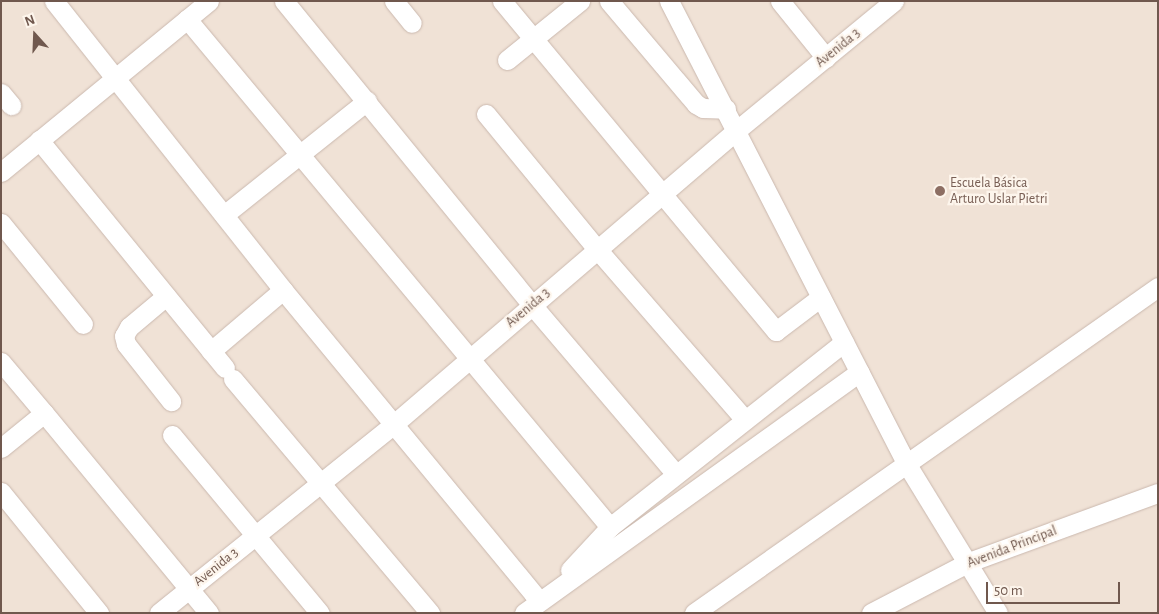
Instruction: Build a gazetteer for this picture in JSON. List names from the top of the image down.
{
  "streets": {
    "street": ["Avenida 3", "Avenida Principal"]
  },
  "places": ["Escuela Básica Arturo Uslar Pietri"],
  "scale_bar": "50 m",
  "north": "top"
}
